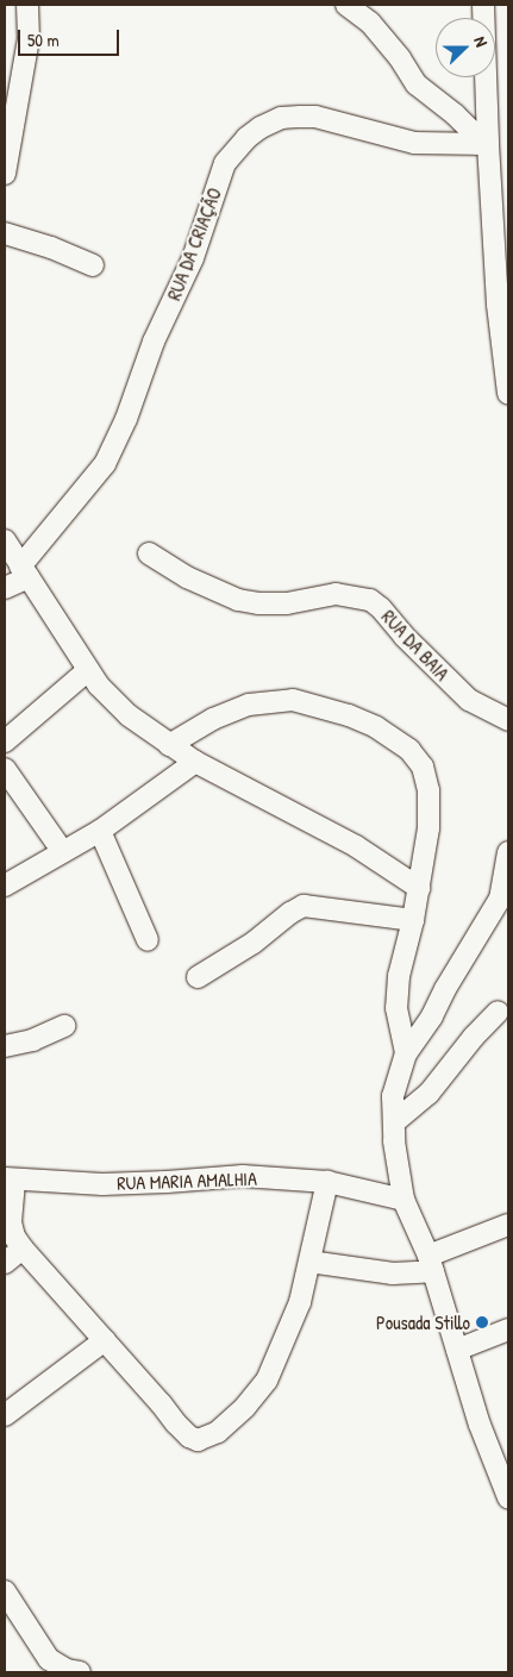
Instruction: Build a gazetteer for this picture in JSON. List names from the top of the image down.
{
  "streets": {
    "street": ["RUA DA CRIAÇÃO", "RUA DA BAIA", "RUA MARIA AMALHIA"]
  },
  "places": ["Pousada Stillo"],
  "scale_bar": "50 m",
  "north": "right"
}
